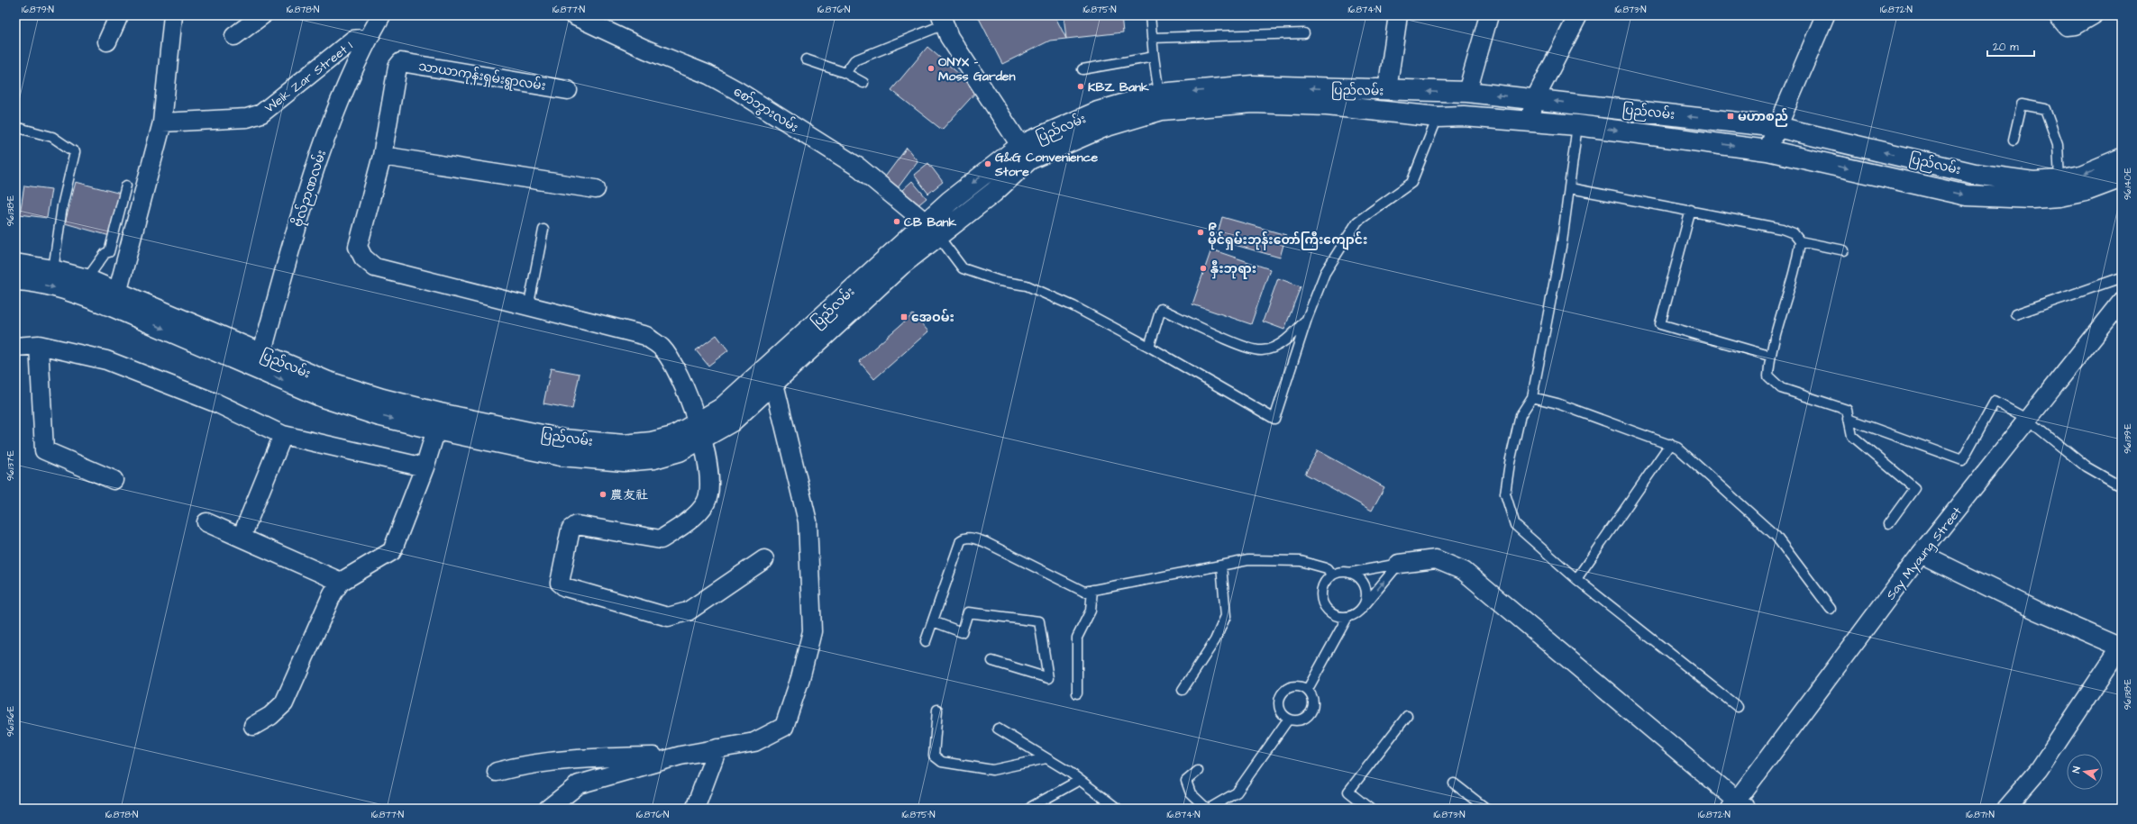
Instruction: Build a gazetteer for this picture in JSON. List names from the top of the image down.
{
  "streets": {
    "highway": ["ပြည်လမ်း"],
    "street": [
      "သာယာကုန်းရှမ်းရွာလမ်း",
      "Weik Zar Street 1",
      "စော်ဘွားလမ်း",
      "ဗိုလ်ဉာဏလမ်း",
      "Say Myaung Street"
    ]
  },
  "crossings": [
    ["Weik Zar Street 1", "ဗိုလ်ဉာဏလမ်း"],
    ["ပြည်လမ်း", "စော်ဘွားလမ်း"],
    ["ပြည်လမ်း", "ဗိုလ်ဉာဏလမ်း"]
  ],
  "places": {
    "other": [
      "ONYX - Moss Garden",
      "KBZ Bank",
      "G&G Convenience Store",
      "CB Bank",
      "၉ မိုင်ရှမ်းဘုန်းတော်ကြီးကျောင်း",
      "နှီးဘုရား",
      "農友社"
    ],
    "transit": ["မဟာစည်", "အေဝမ်း"]
  },
  "scale_bar": "20 m",
  "north": "left",
  "coordinates": [
    "16.879°N",
    "16.878°N",
    "16.877°N",
    "16.876°N",
    "16.875°N",
    "16.874°N",
    "16.873°N",
    "16.872°N",
    "96.140°E",
    "96.138°E",
    "96.139°E",
    "96.137°E",
    "96.136°E",
    "16.871°N"
  ]
}
